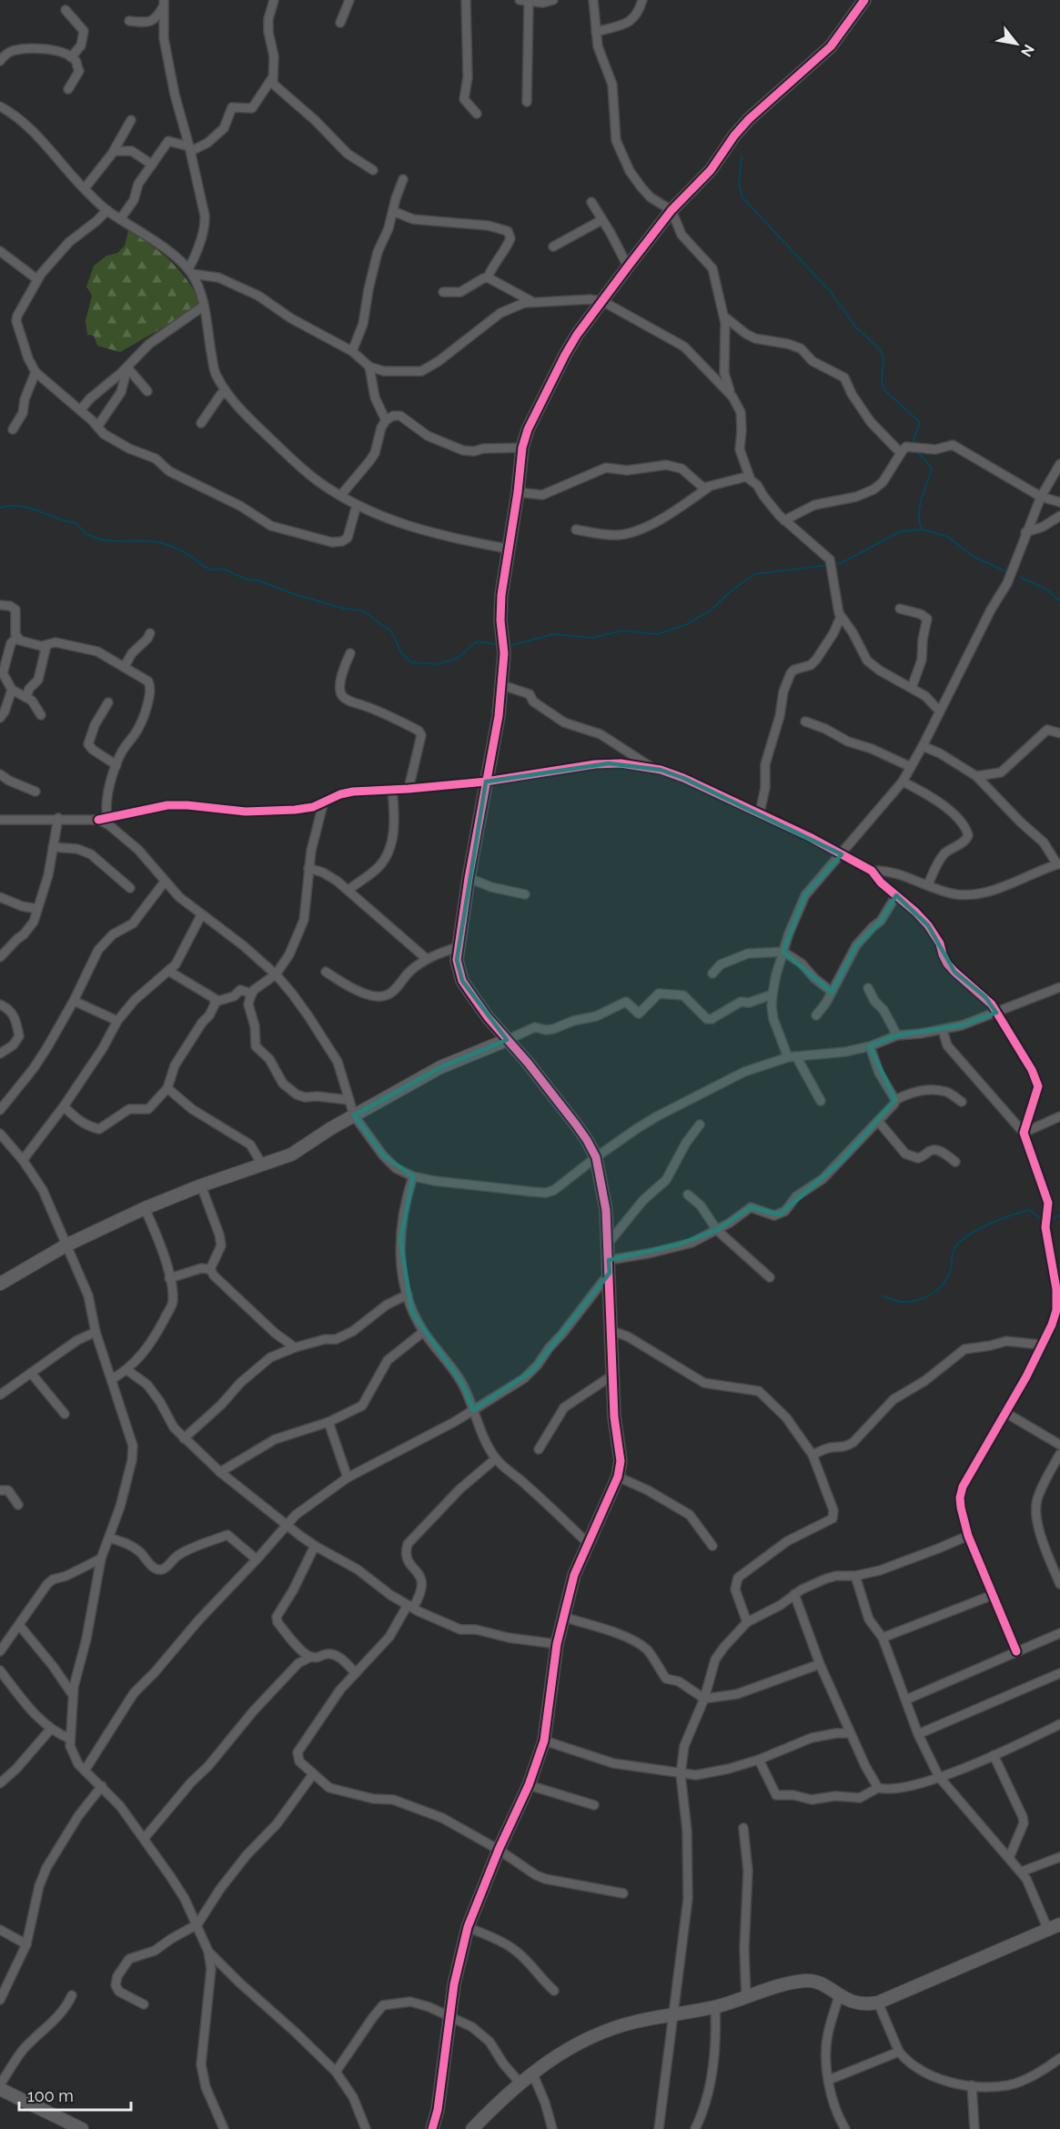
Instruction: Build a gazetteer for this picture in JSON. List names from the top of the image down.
{
  "scale_bar": "100 m",
  "north": "bottom right"
}
